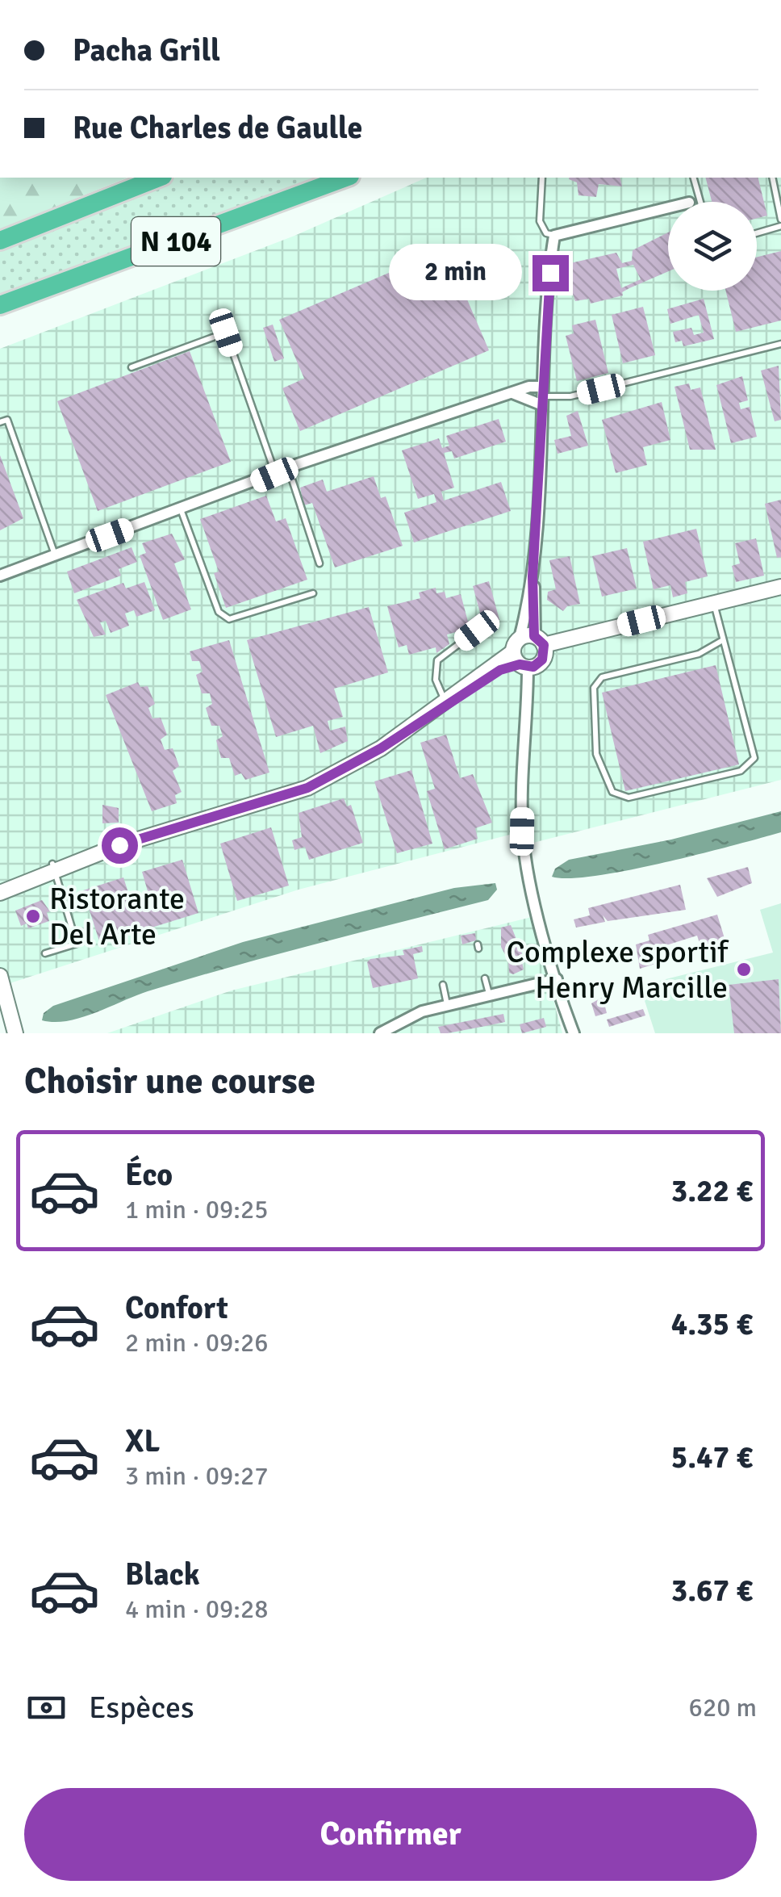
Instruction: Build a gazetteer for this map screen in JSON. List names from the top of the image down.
{
  "streets": {
    "highway": ["N 104"]
  },
  "places": ["Ristorante Del Arte", "Complexe sportif Henry Marcille"],
  "page": {
    "banner": ["Pacha Grill", "Rue Charles de Gaulle"],
    "bubble": "2 min",
    "heading": "Choisir une course",
    "list": [
      {
        "name": "Éco",
        "note": "1 min · 09:25",
        "value": "3.22 €"
      },
      {
        "name": "Confort",
        "note": "2 min · 09:26",
        "value": "4.35 €"
      },
      {
        "name": "XL",
        "note": "3 min · 09:27",
        "value": "5.47 €"
      },
      {
        "name": "Black",
        "note": "4 min · 09:28",
        "value": "3.67 €"
      }
    ],
    "pay": ["Espèces", "620 m"],
    "buttons": "Confirmer"
  }
}
